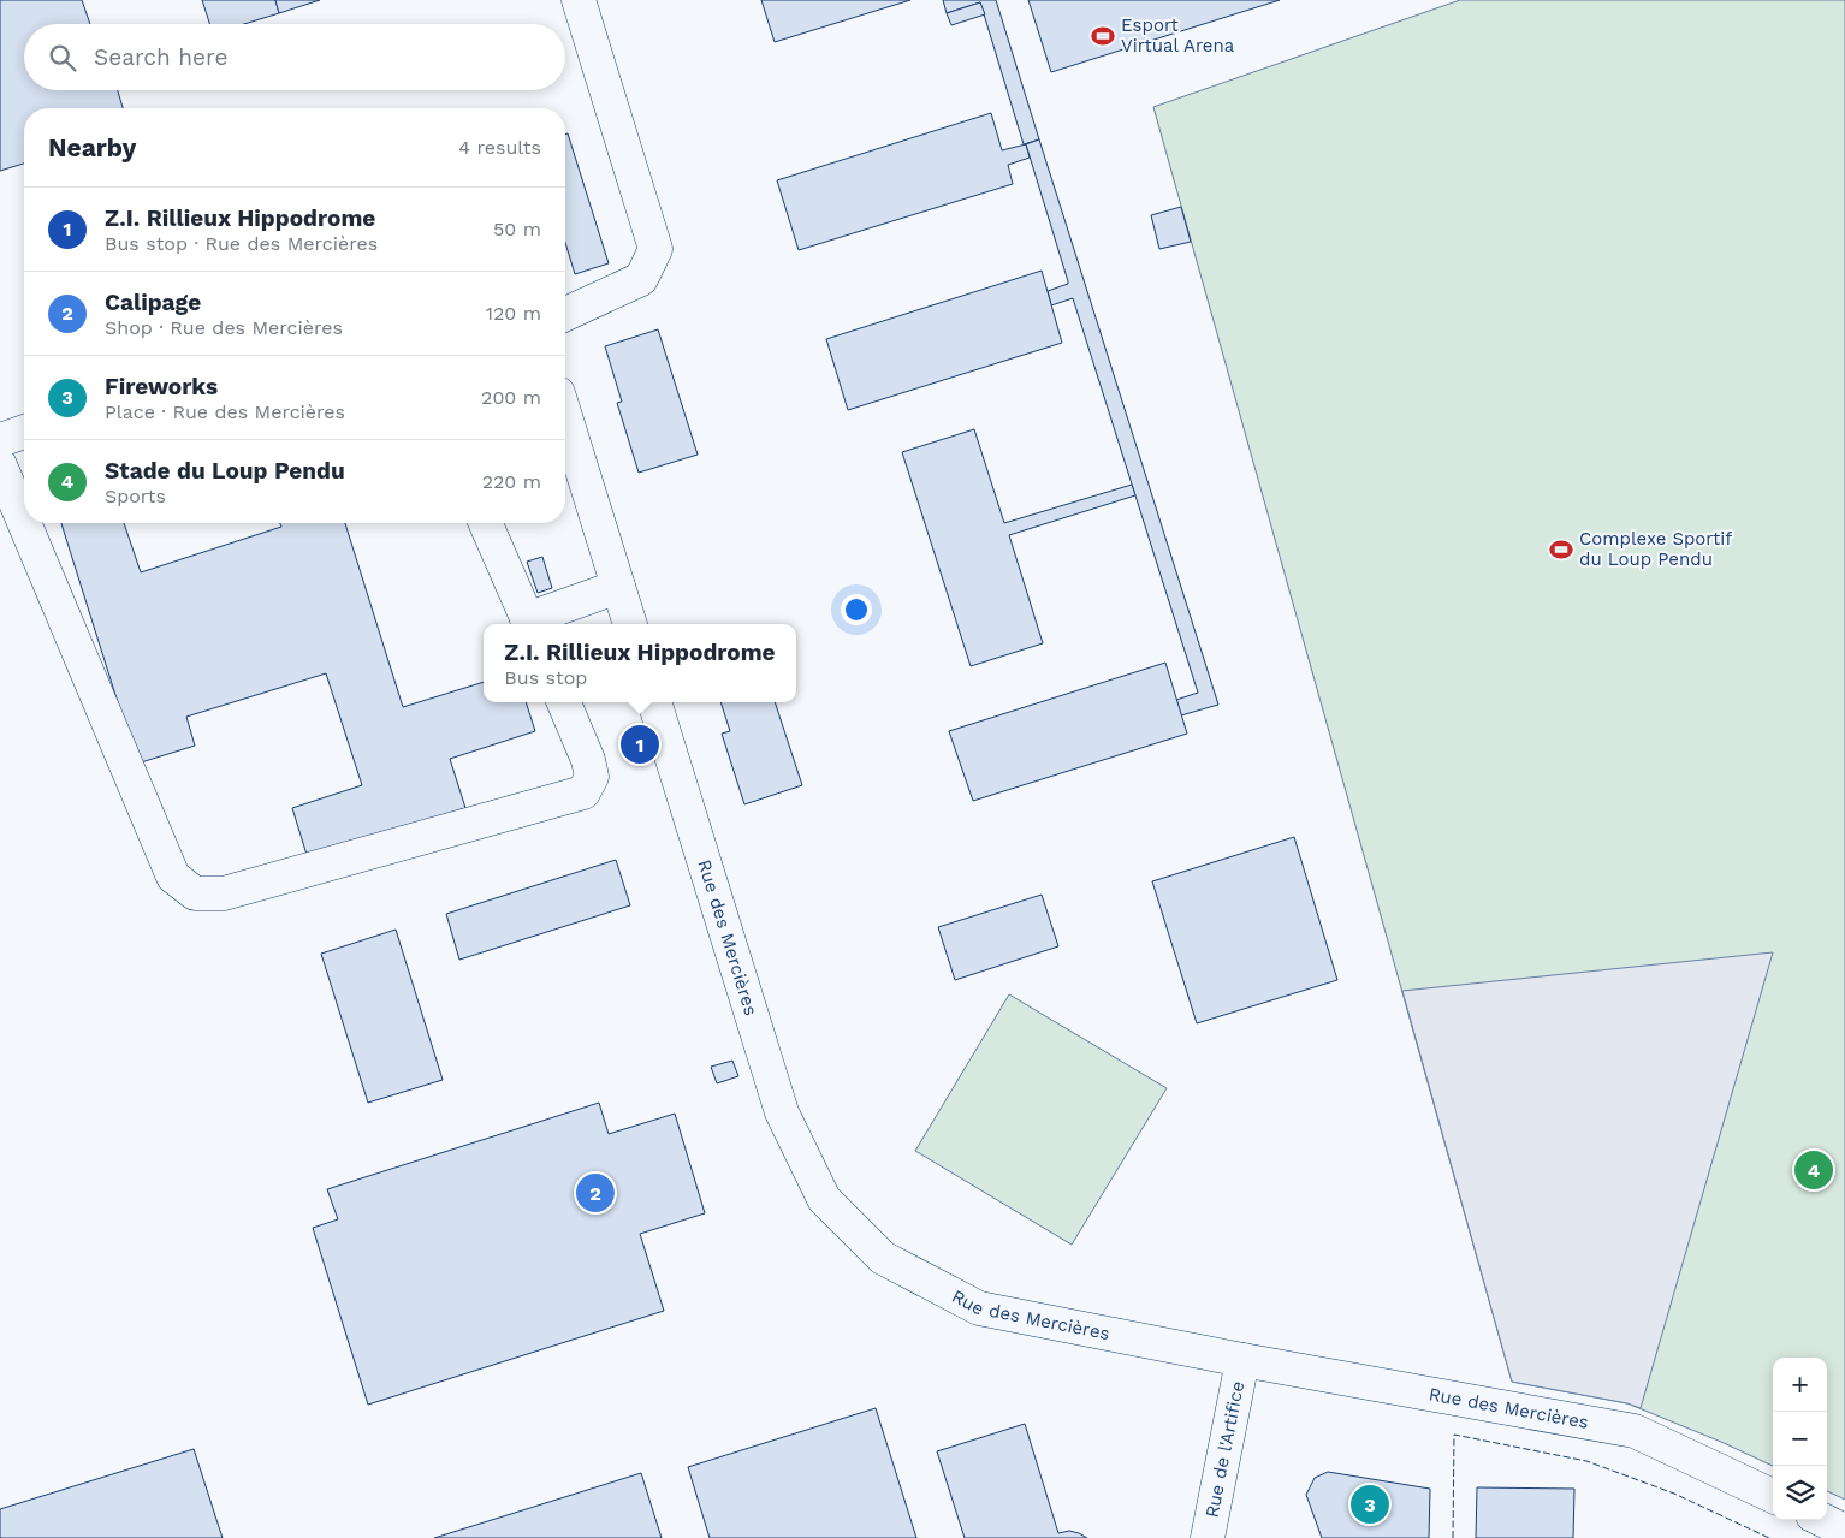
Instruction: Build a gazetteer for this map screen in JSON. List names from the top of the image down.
{
  "streets": {
    "street": ["Rue des Mercières", "Rue de l'Artifice"]
  },
  "crossings": [
    ["Rue des Mercières", "Rue de l'Artifice"]
  ],
  "places": {
    "sports": ["Esport Virtual Arena", "Complexe Sportif du Loup Pendu"]
  },
  "page": {
    "search": "Search here",
    "heading": ["Nearby", "4 results"],
    "list": [
      {
        "mark": "1",
        "name": "Z.I. Rillieux Hippodrome",
        "note": "Bus stop · Rue des Mercières",
        "value": "50 m"
      },
      {
        "mark": "2",
        "name": "Calipage",
        "note": "Shop · Rue des Mercières",
        "value": "120 m"
      },
      {
        "mark": "3",
        "name": "Fireworks",
        "note": "Place · Rue des Mercières",
        "value": "200 m"
      },
      {
        "mark": "4",
        "name": "Stade du Loup Pendu",
        "note": "Sports",
        "value": "220 m"
      }
    ],
    "popup": ["Z.I. Rillieux Hippodrome", "Bus stop"],
    "pins": [
      "1",
      "4",
      "2",
      "3"
    ],
    "map_buttons": ["+", "−"]
  }
}
